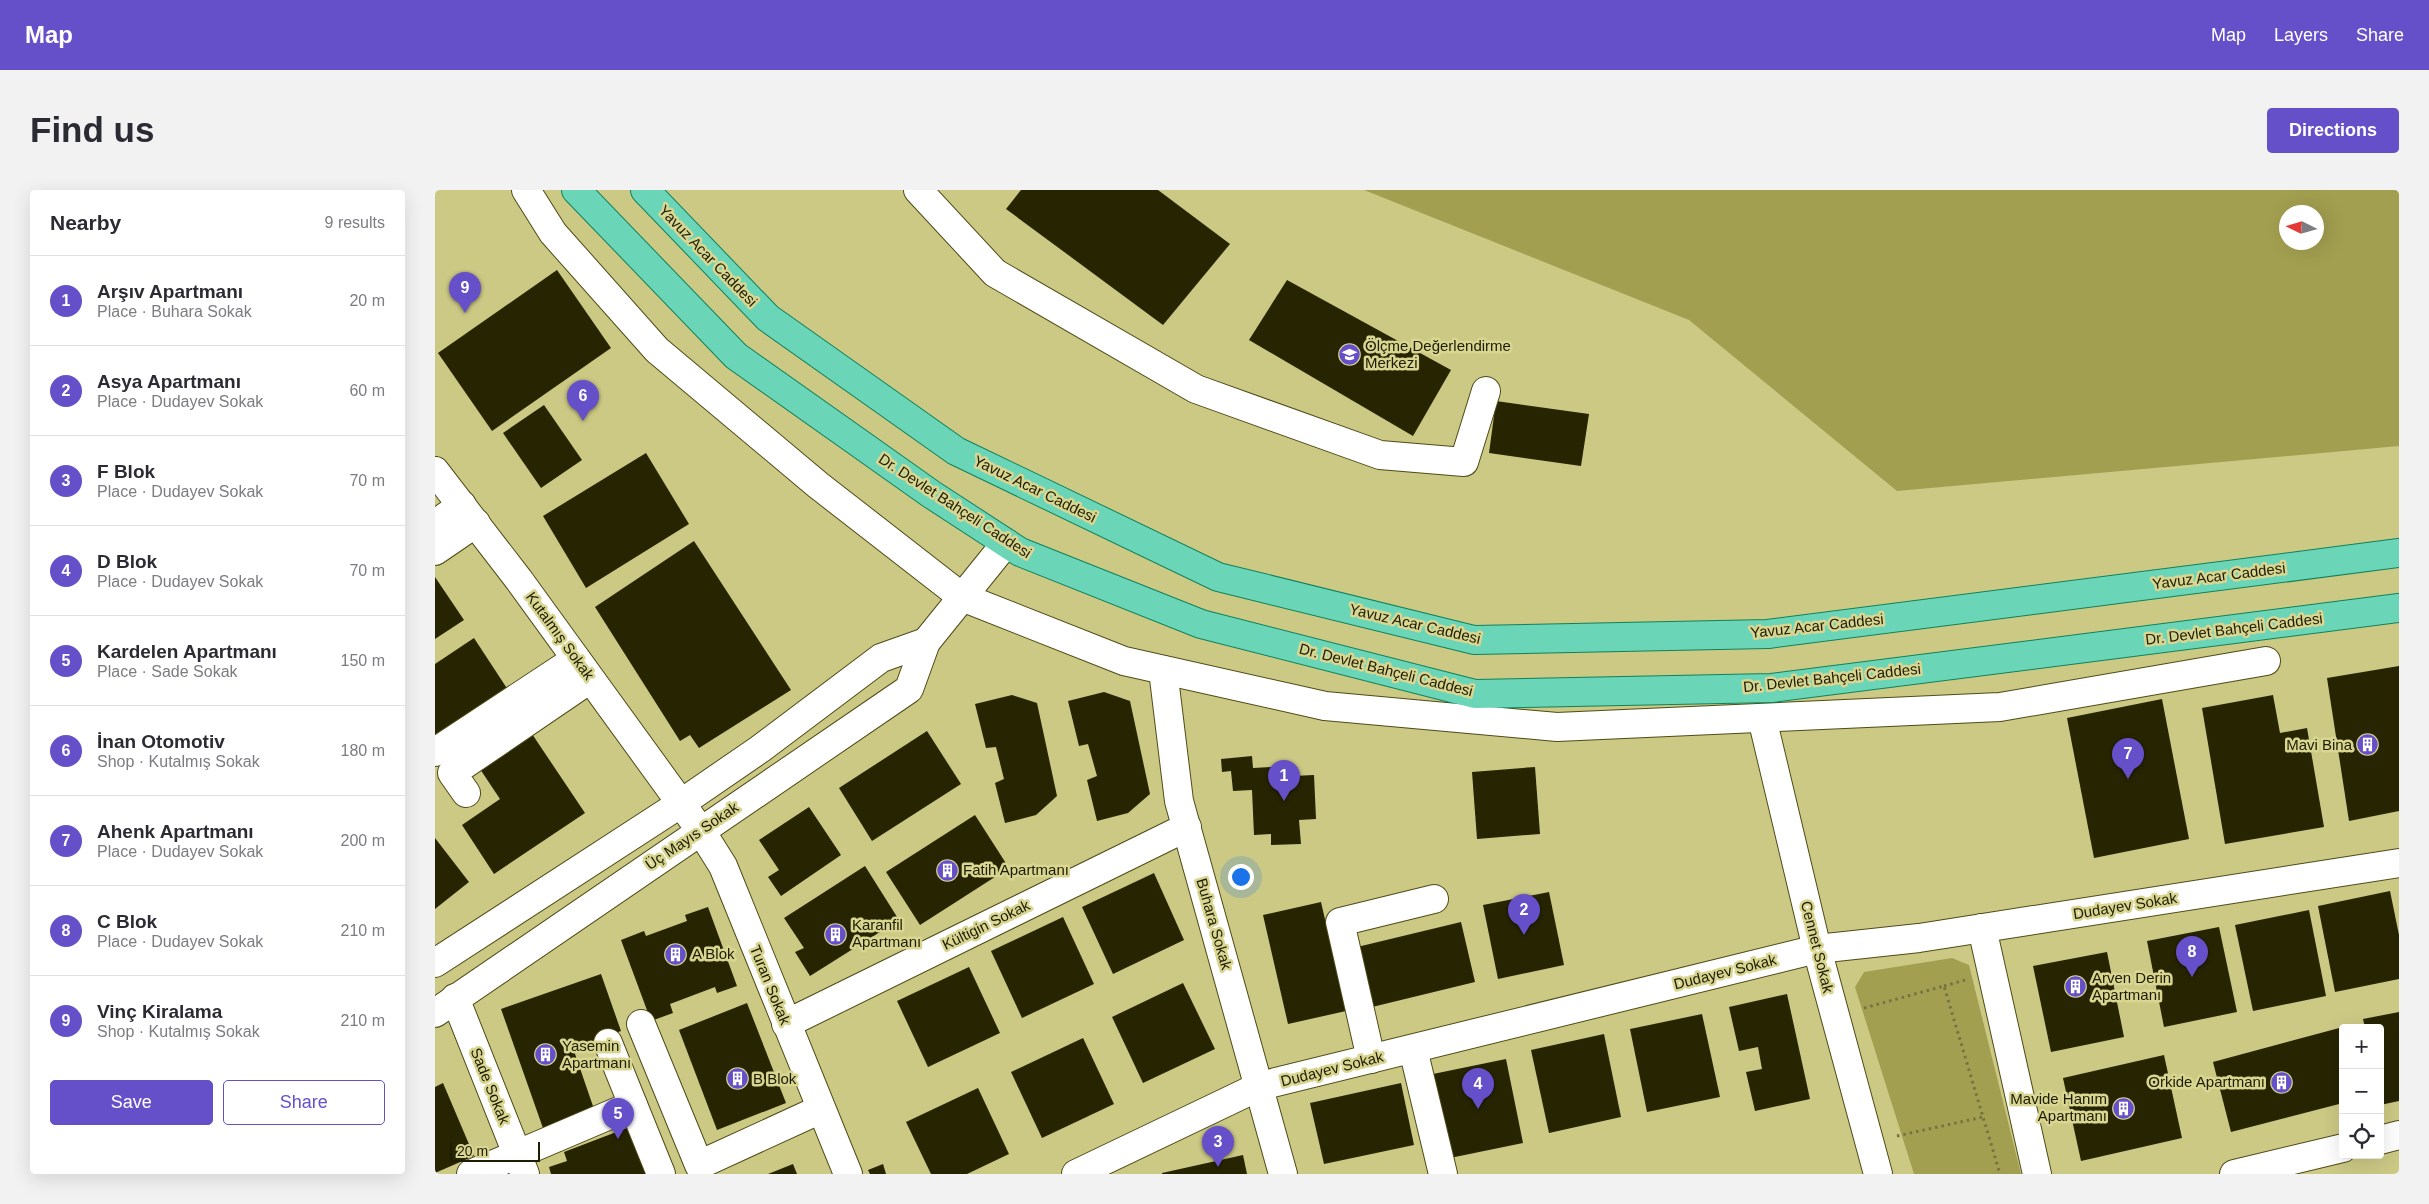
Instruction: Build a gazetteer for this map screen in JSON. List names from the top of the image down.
{
  "streets": {
    "main road": ["Yavuz Acar Caddesi", "Dr. Devlet Bahçeli Caddesi"],
    "street": [
      "Kutalmış Sokak",
      "Üç Mayıs Sokak",
      "Dudayev Sokak",
      "Buhara Sokak",
      "Kültigin Sokak",
      "Cennet Sokak",
      "Turan Sokak",
      "Sade Sokak"
    ]
  },
  "crossings": [
    ["Dr. Devlet Bahçeli Caddesi", "Üç Mayıs Sokak"],
    ["Kutalmış Sokak", "Turan Sokak"],
    ["Üç Mayıs Sokak", "Turan Sokak"],
    ["Üç Mayıs Sokak", "Sade Sokak"],
    ["Dudayev Sokak", "Buhara Sokak"],
    ["Dudayev Sokak", "Cennet Sokak"],
    ["Buhara Sokak", "Kültigin Sokak"],
    ["Kültigin Sokak", "Turan Sokak"]
  ],
  "places": {
    "school or university": ["Ölçme Değerlendirme Merkezi"],
    "building": [
      "Mavi Bina",
      "Fatih Apartmanı",
      "Karanfil Apartmanı",
      "A Blok",
      "Arven Derin Apartmanı",
      "Yasemin Apartmanı",
      "B Blok",
      "Orkide Apartmanı",
      "Mavide Hanım Apartmanı"
    ]
  },
  "scale_bar": "20 m",
  "north": "left",
  "page": {
    "header": "Map",
    "nav": ["Map", "Layers", "Share"],
    "buttons": [
      "Directions",
      ["Save", "Share"]
    ],
    "title": "Find us",
    "heading": ["Nearby", "9 results"],
    "list": [
      {
        "mark": "1",
        "name": "Arşıv Apartmanı",
        "note": "Place · Buhara Sokak",
        "value": "20 m"
      },
      {
        "mark": "2",
        "name": "Asya Apartmanı",
        "note": "Place · Dudayev Sokak",
        "value": "60 m"
      },
      {
        "mark": "3",
        "name": "F Blok",
        "note": "Place · Dudayev Sokak",
        "value": "70 m"
      },
      {
        "mark": "4",
        "name": "D Blok",
        "note": "Place · Dudayev Sokak",
        "value": "70 m"
      },
      {
        "mark": "5",
        "name": "Kardelen Apartmanı",
        "note": "Place · Sade Sokak",
        "value": "150 m"
      },
      {
        "mark": "6",
        "name": "İnan Otomotiv",
        "note": "Shop · Kutalmış Sokak",
        "value": "180 m"
      },
      {
        "mark": "7",
        "name": "Ahenk Apartmanı",
        "note": "Place · Dudayev Sokak",
        "value": "200 m"
      },
      {
        "mark": "8",
        "name": "C Blok",
        "note": "Place · Dudayev Sokak",
        "value": "210 m"
      },
      {
        "mark": "9",
        "name": "Vinç Kiralama",
        "note": "Shop · Kutalmış Sokak",
        "value": "210 m"
      }
    ],
    "pins": [
      "9",
      "6",
      "7",
      "1",
      "2",
      "8",
      "4",
      "5",
      "3"
    ],
    "map_buttons": ["+", "−"],
    "scale": "20 m"
  }
}
